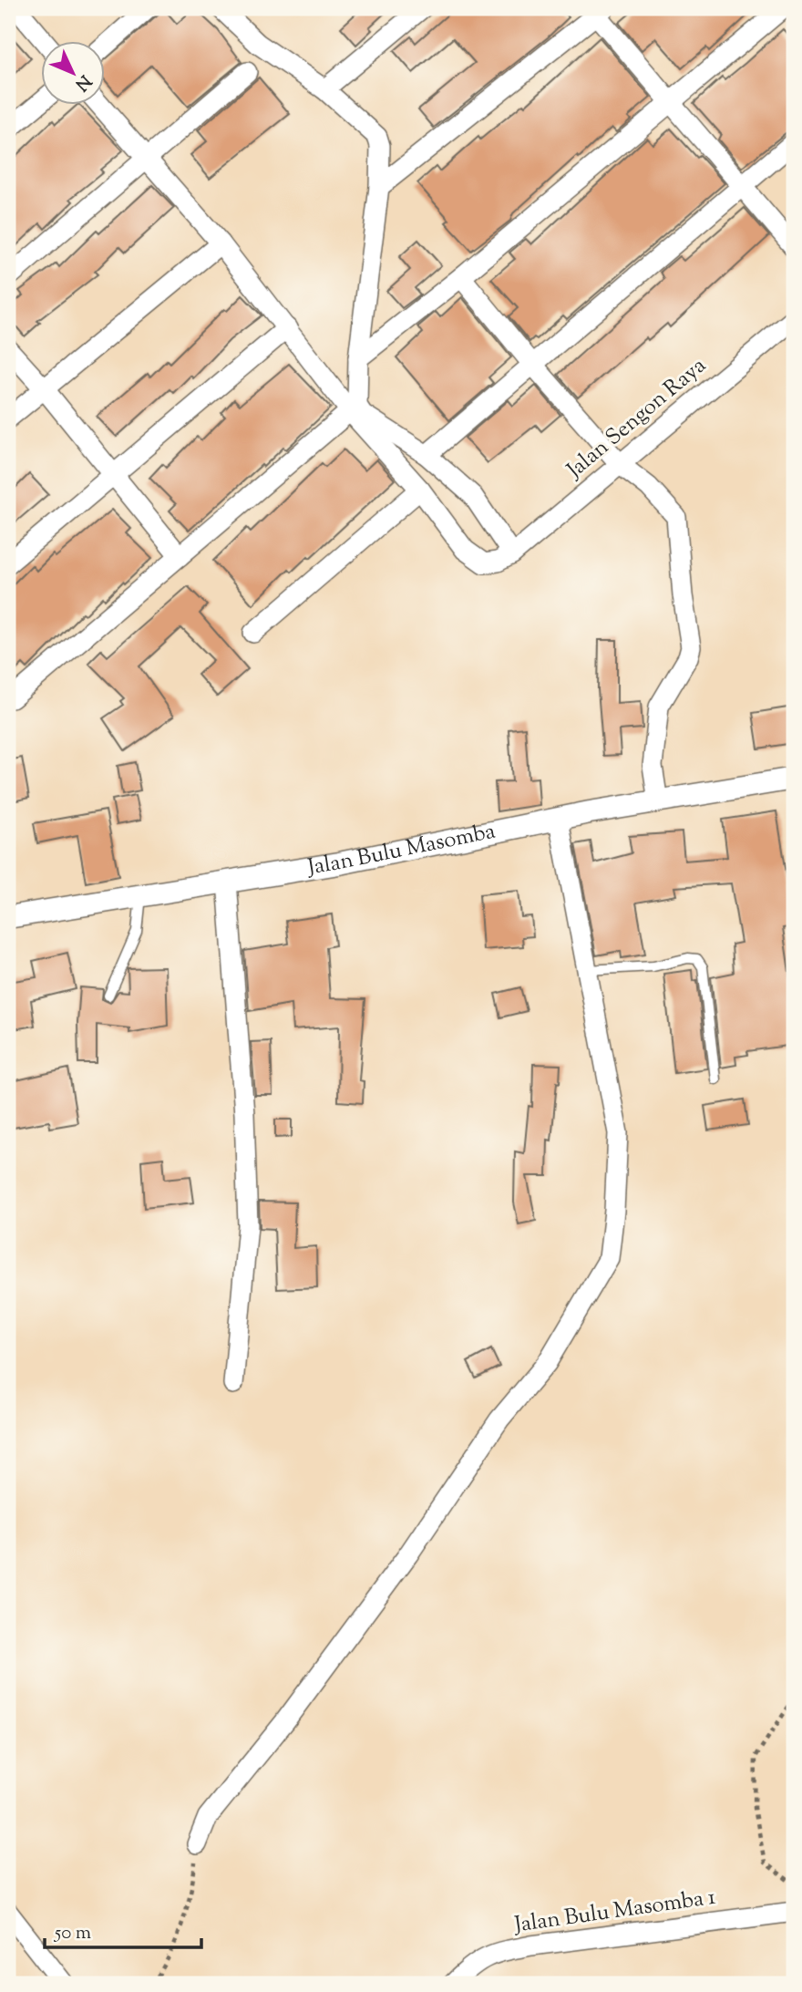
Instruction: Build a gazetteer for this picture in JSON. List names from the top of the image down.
{
  "streets": {
    "street": ["Jalan Sengon Raya", "Jalan Bulu Masomba", "Jalan Bulu Masomba 1"]
  },
  "scale_bar": "50 m",
  "north": "bottom right"
}
